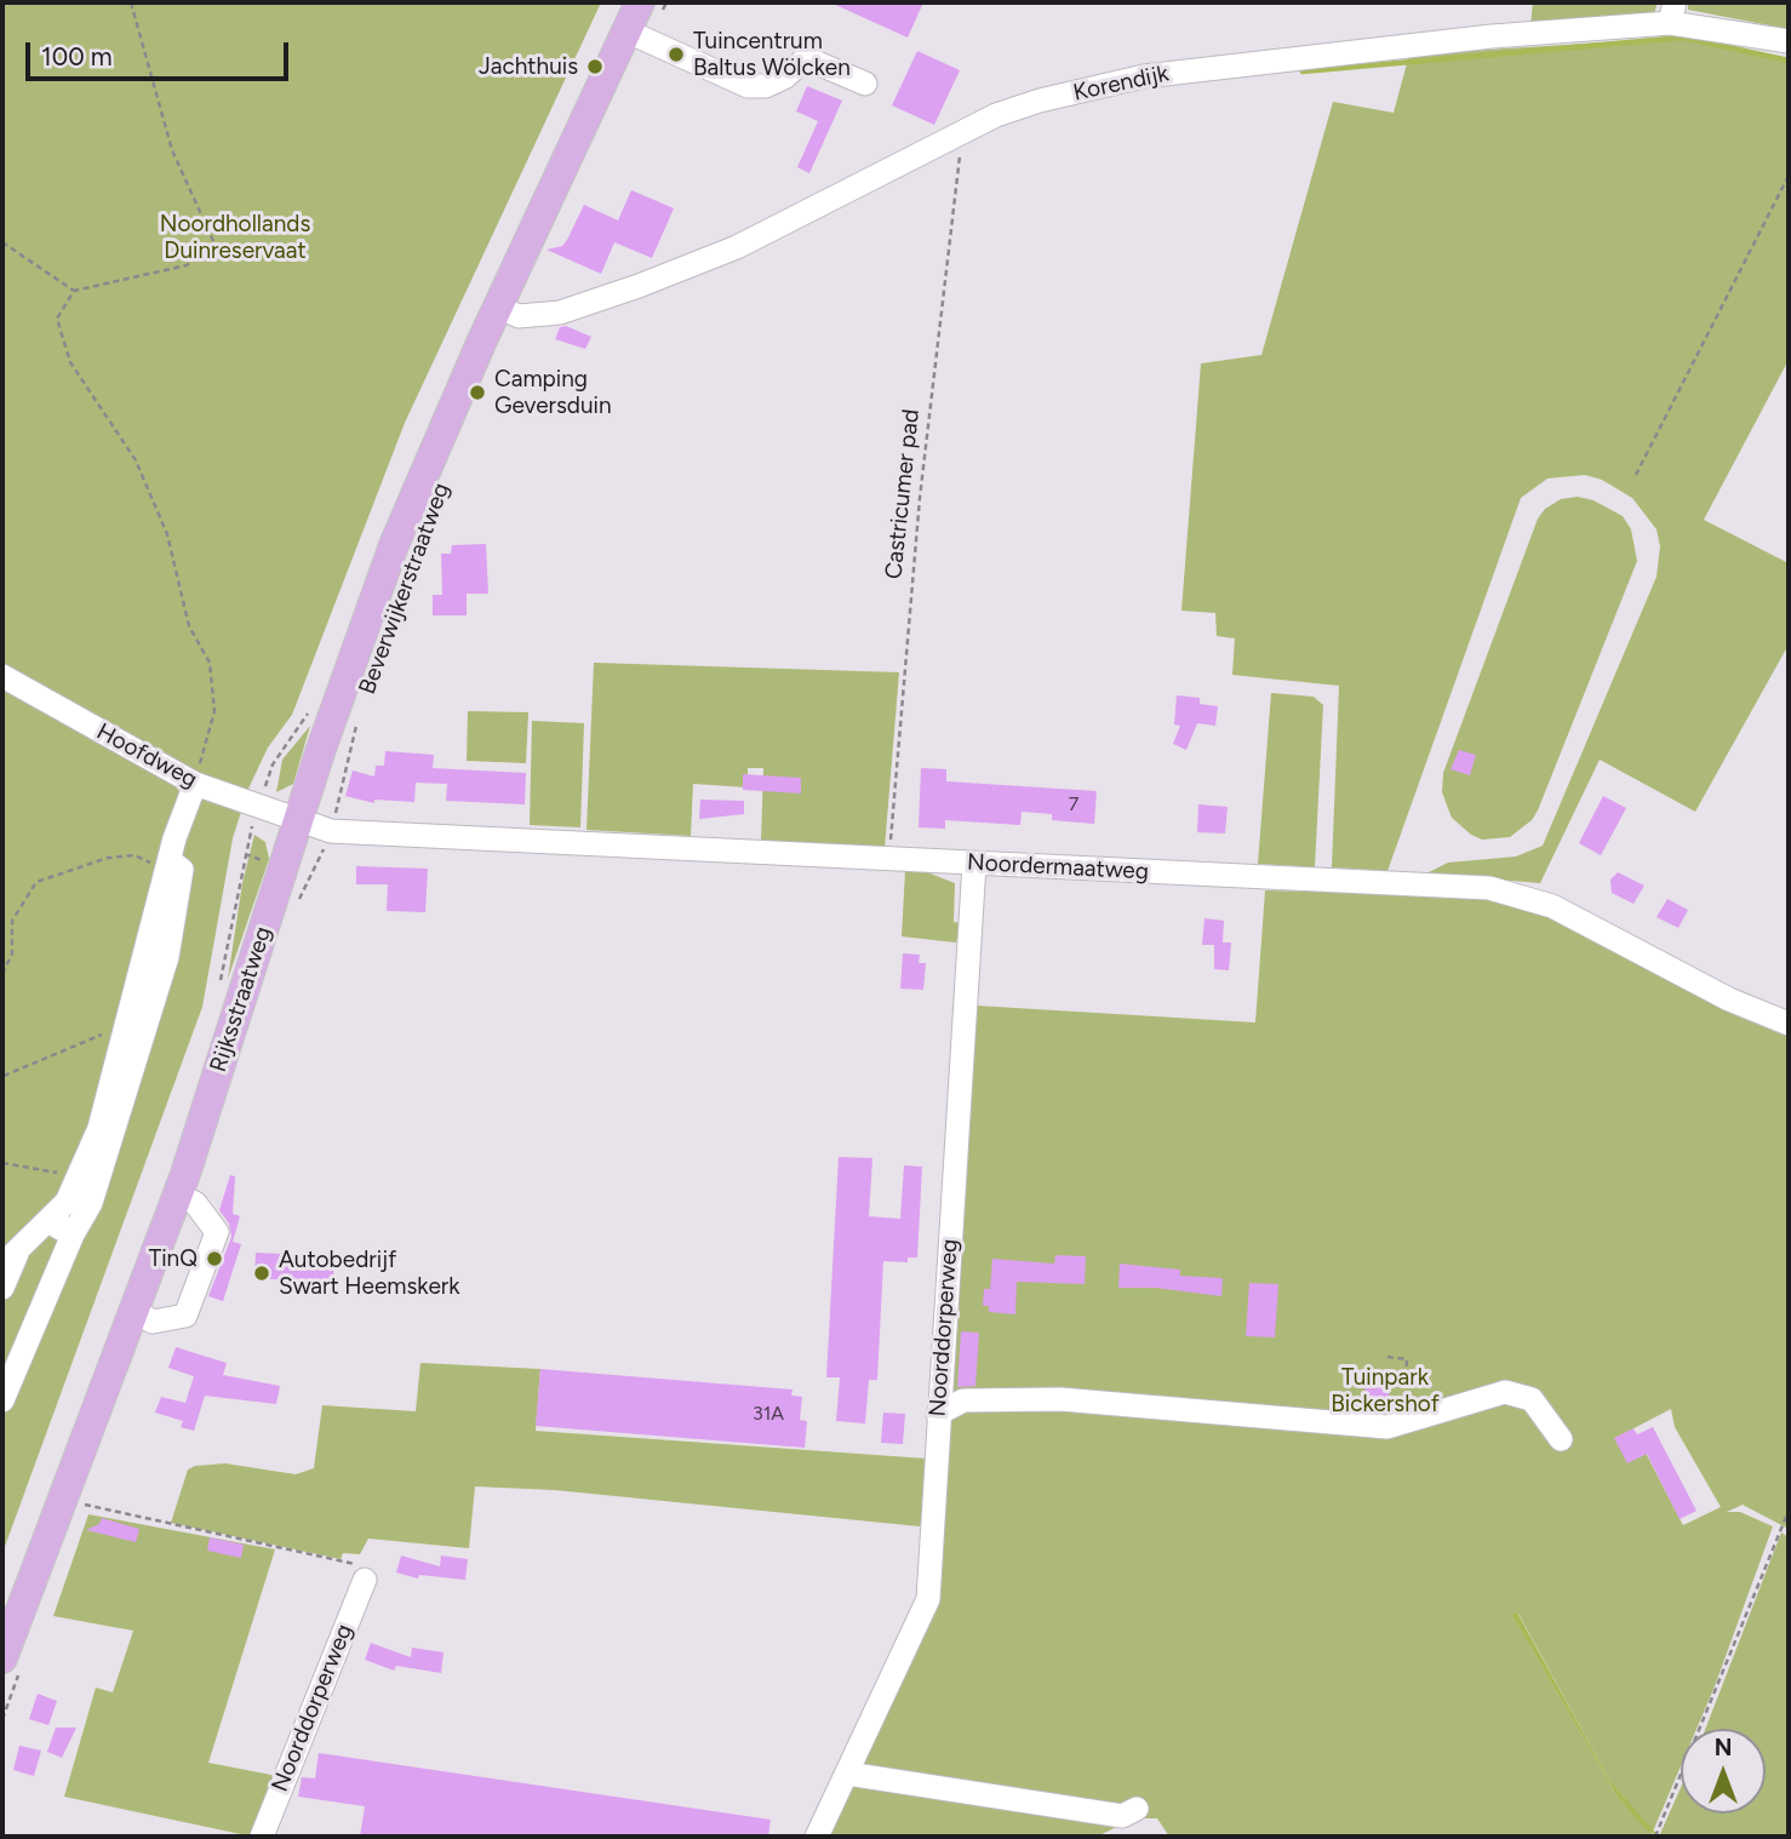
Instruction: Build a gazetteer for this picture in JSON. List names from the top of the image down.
{
  "streets": {
    "main road": ["Rijksstraatweg"],
    "street": [
      "Korendijk",
      "Hoofdweg",
      "Noordermaatweg",
      "Noorddorperweg"
    ],
    "path": ["Castricumer pad", "Beverwijkerstraatweg"]
  },
  "crossings": [
    ["Korendijk", "Castricumer pad"],
    ["Korendijk", "Rijksstraatweg"],
    ["Castricumer pad", "Noordermaatweg"],
    ["Beverwijkerstraatweg", "Noordermaatweg"],
    ["Hoofdweg", "Noordermaatweg"],
    ["Hoofdweg", "Rijksstraatweg"],
    ["Noordermaatweg", "Rijksstraatweg"],
    ["Noordermaatweg", "Noorddorperweg"]
  ],
  "parks": ["Noordhollands Duinreservaat", "Tuinpark Bickershof"],
  "places": [
    "Tuincentrum Baltus Wölcken",
    "Jachthuis",
    "Camping Geversduin",
    "TinQ",
    "Autobedrijf Swart Heemskerk"
  ],
  "house_numbers": ["7", "31A"],
  "scale_bar": "100 m",
  "north": "top"
}
